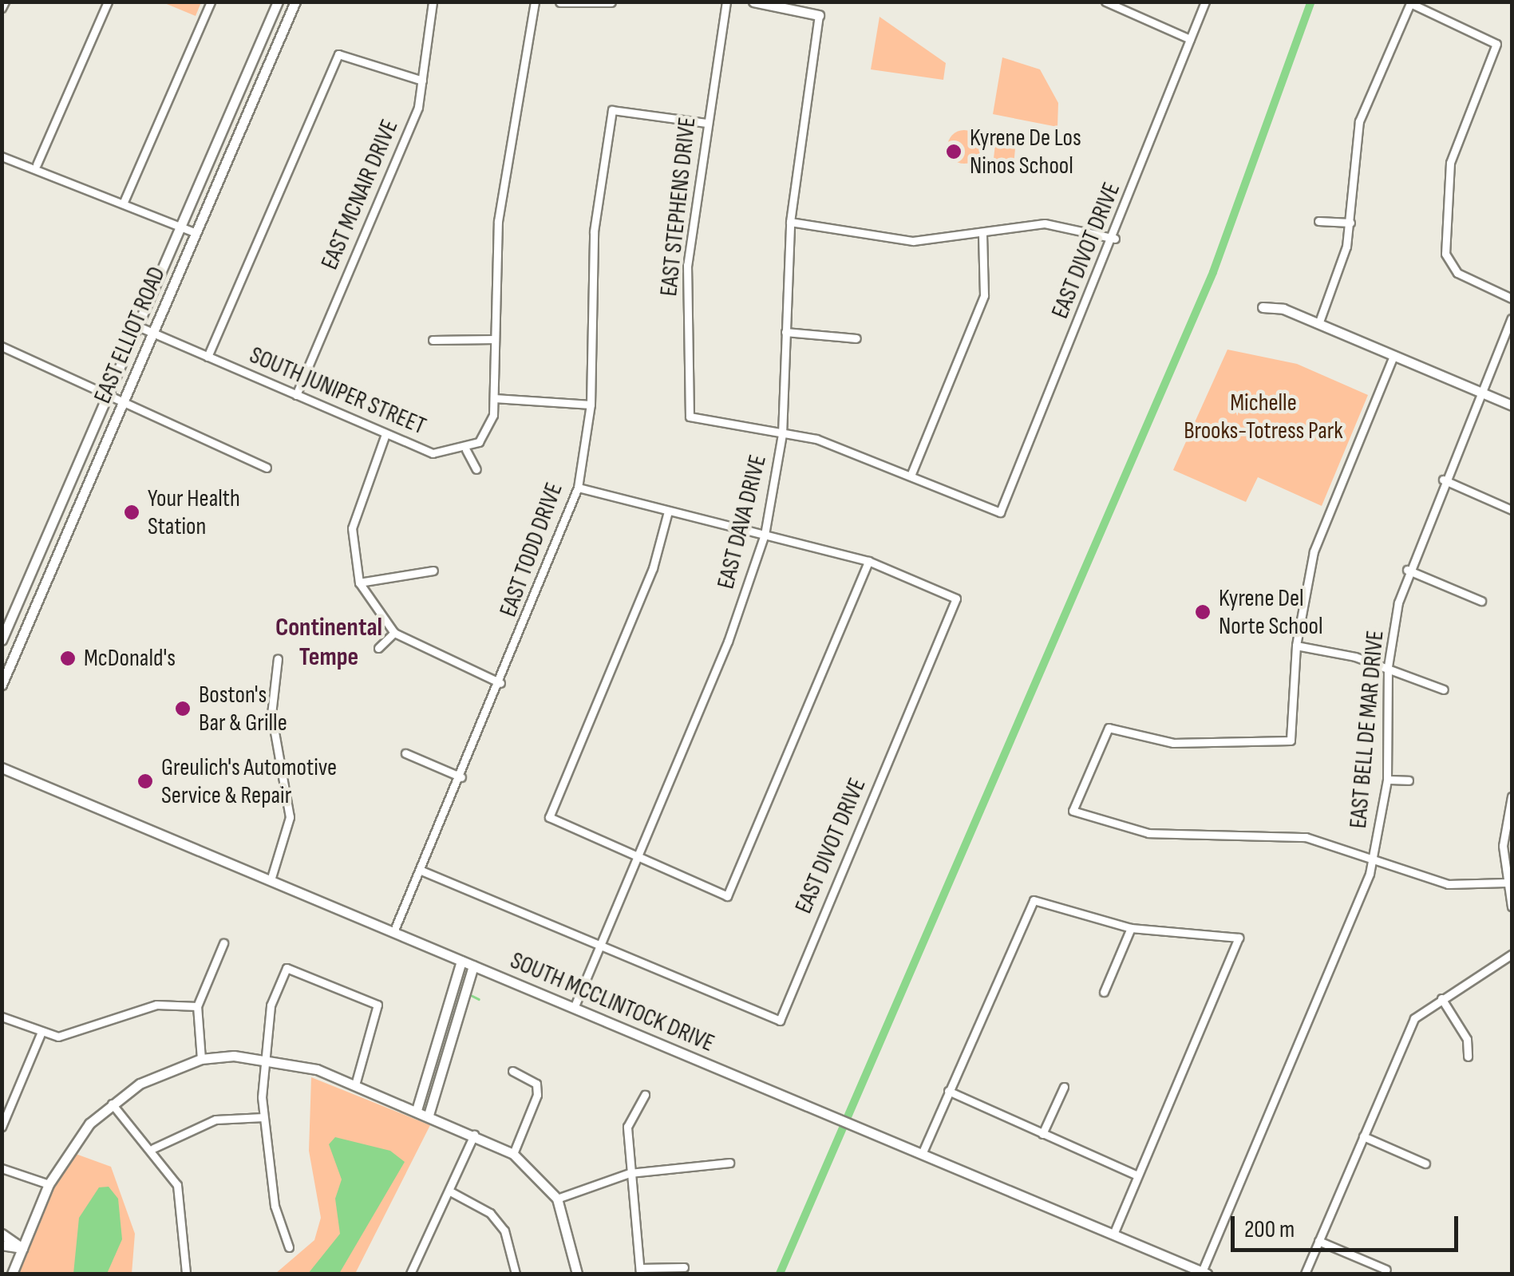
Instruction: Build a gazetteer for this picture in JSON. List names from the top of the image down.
{
  "streets": {
    "main road": ["EAST ELLIOT ROAD", "SOUTH MCCLINTOCK DRIVE"],
    "street": [
      "EAST MCNAIR DRIVE",
      "EAST STEPHENS DRIVE",
      "EAST DIVOT DRIVE",
      "SOUTH JUNIPER STREET",
      "EAST DAVA DRIVE",
      "EAST TODD DRIVE",
      "EAST BELL DE MAR DRIVE"
    ]
  },
  "crossings": [
    ["EAST MCNAIR DRIVE", "SOUTH JUNIPER STREET"],
    ["EAST STEPHENS DRIVE", "EAST DAVA DRIVE"],
    ["EAST STEPHENS DRIVE", "EAST TODD DRIVE"],
    ["EAST DIVOT DRIVE", "EAST DAVA DRIVE"],
    ["EAST ELLIOT ROAD", "SOUTH JUNIPER STREET"],
    ["EAST DAVA DRIVE", "SOUTH MCCLINTOCK DRIVE"],
    ["EAST TODD DRIVE", "SOUTH MCCLINTOCK DRIVE"],
    ["EAST BELL DE MAR DRIVE", "SOUTH MCCLINTOCK DRIVE"]
  ],
  "districts": ["Continental Tempe"],
  "parks": ["Michelle Brooks-Totress Park"],
  "places": [
    "Kyrene De Los Ninos School",
    "Your Health Station",
    "Kyrene Del Norte School",
    "McDonald's",
    "Boston's Bar & Grille",
    "Greulich's Automotive Service & Repair"
  ],
  "scale_bar": "200 m"
}
